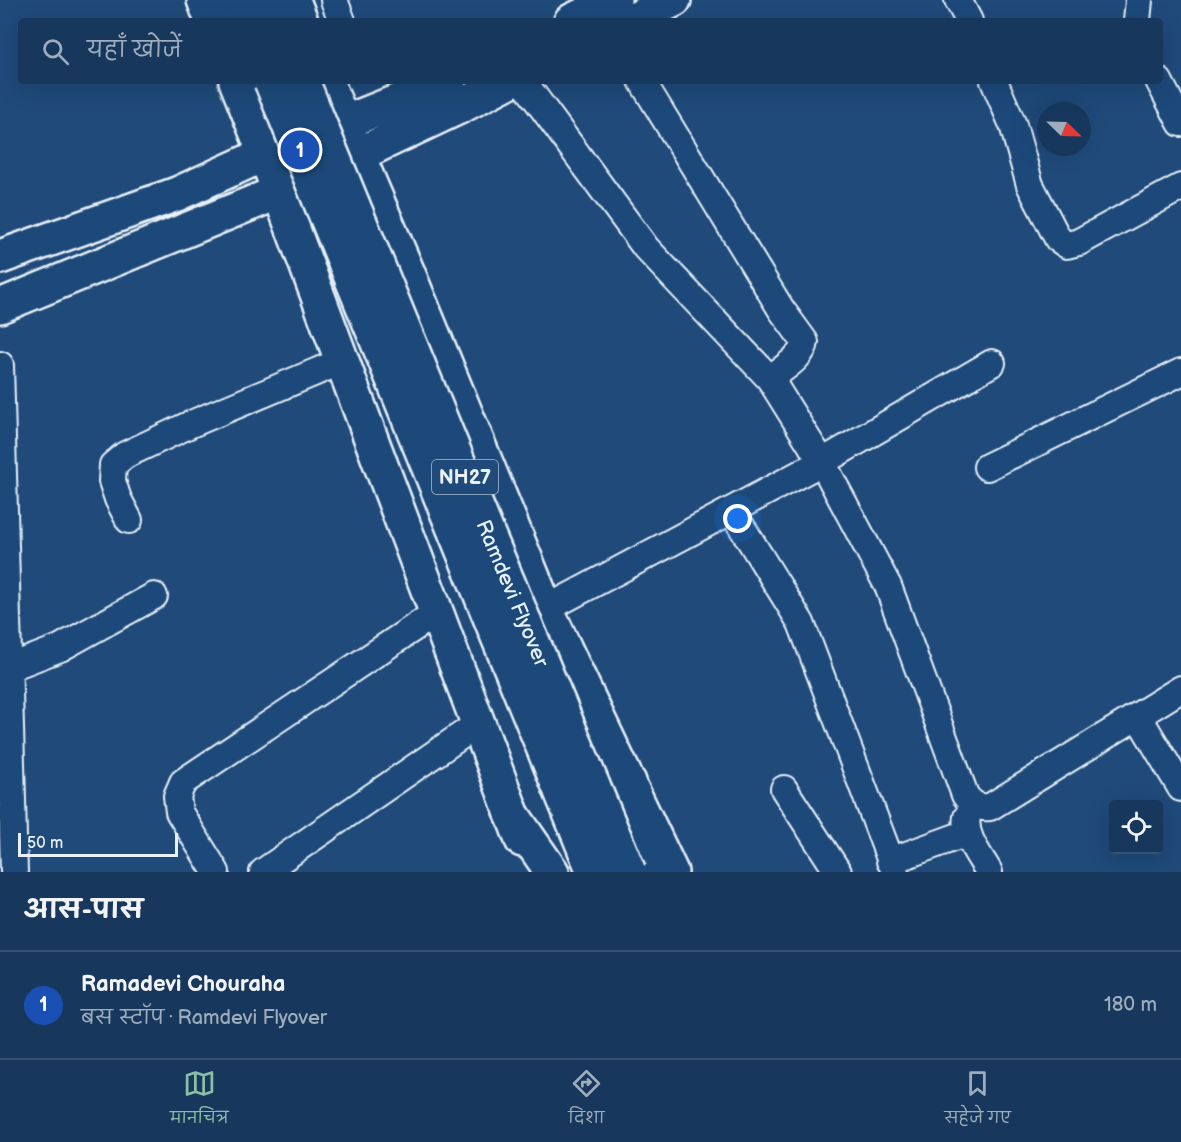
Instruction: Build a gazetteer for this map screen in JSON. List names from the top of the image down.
{
  "streets": {
    "main road": ["NH27", "Ramdevi Flyover"]
  },
  "scale_bar": "50 m",
  "north": "bottom right",
  "page": {
    "search": "यहाँ खोजें",
    "pins": "1",
    "scale": "50 m",
    "heading": "आस-पास",
    "list": [
      {
        "mark": "1",
        "name": "Ramadevi Chouraha",
        "note": "बस स्टॉप · Ramdevi Flyover",
        "value": "180 m"
      }
    ],
    "nav": ["मानचित्र", "दिशा", "सहेजे गए"]
  }
}
